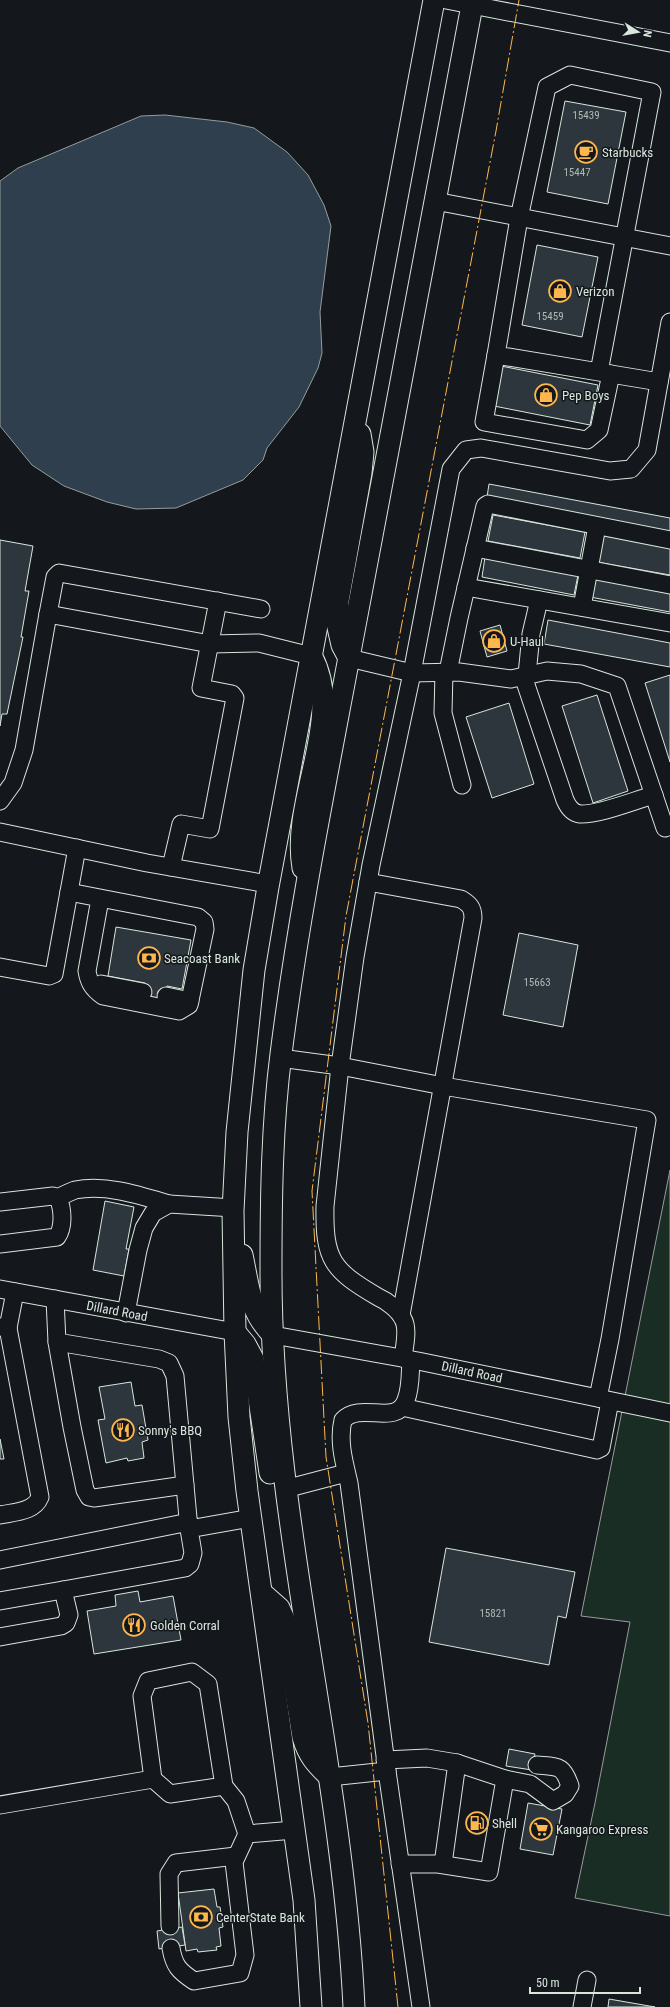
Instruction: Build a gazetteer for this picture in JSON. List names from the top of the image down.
{
  "streets": {
    "street": ["Dillard Road"]
  },
  "places": {
    "cafe": ["Starbucks"],
    "shop": ["Verizon", "Pep Boys", "U-Haul"],
    "bank": ["Seacoast Bank", "CenterState Bank"],
    "restaurant": ["Sonny's BBQ", "Golden Corral"],
    "fuel station": ["Shell"],
    "supermarket": ["Kangaroo Express"]
  },
  "house_numbers": [
    "15439",
    "15447",
    "15459",
    "15663",
    "15821"
  ],
  "scale_bar": "50 m",
  "north": "right"
}
